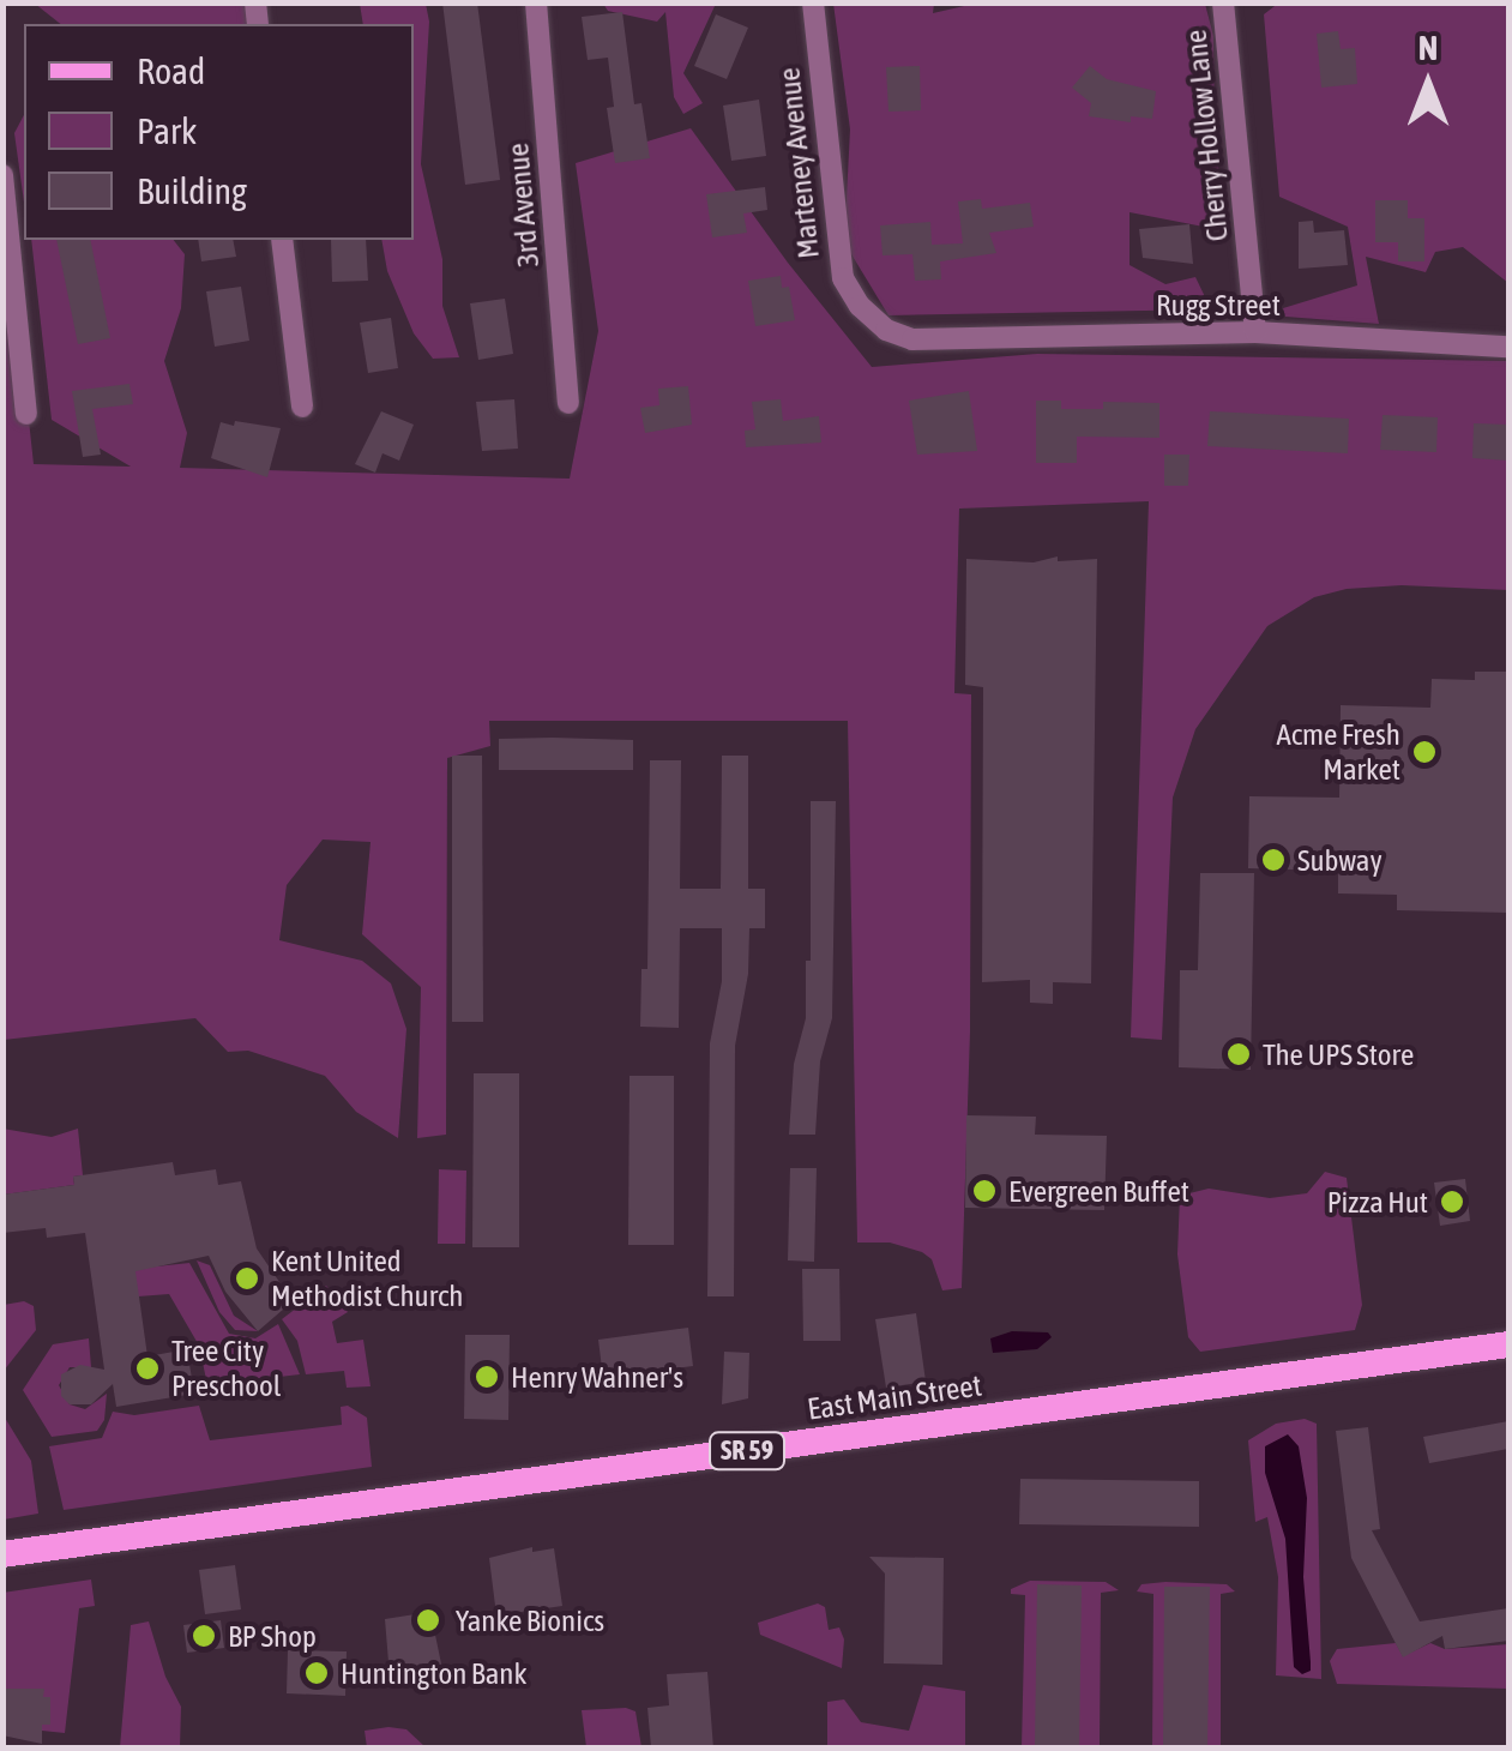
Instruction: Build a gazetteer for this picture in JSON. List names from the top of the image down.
{
  "streets": {
    "main road": ["East Main Street", "SR 59"],
    "street": [
      "Cherry Hollow Lane",
      "Marteney Avenue",
      "3rd Avenue",
      "Rugg Street"
    ]
  },
  "crossings": [
    ["Cherry Hollow Lane", "Rugg Street"],
    ["Marteney Avenue", "Rugg Street"]
  ],
  "places": [
    "Acme Fresh Market",
    "Subway",
    "The UPS Store",
    "Evergreen Buffet",
    "Pizza Hut",
    "Kent United Methodist Church",
    "Tree City Preschool",
    "Henry Wahner's",
    "Yanke Bionics",
    "BP Shop",
    "Huntington Bank"
  ],
  "legend": ["Road", "Park", "Building"],
  "north": "top"
}
